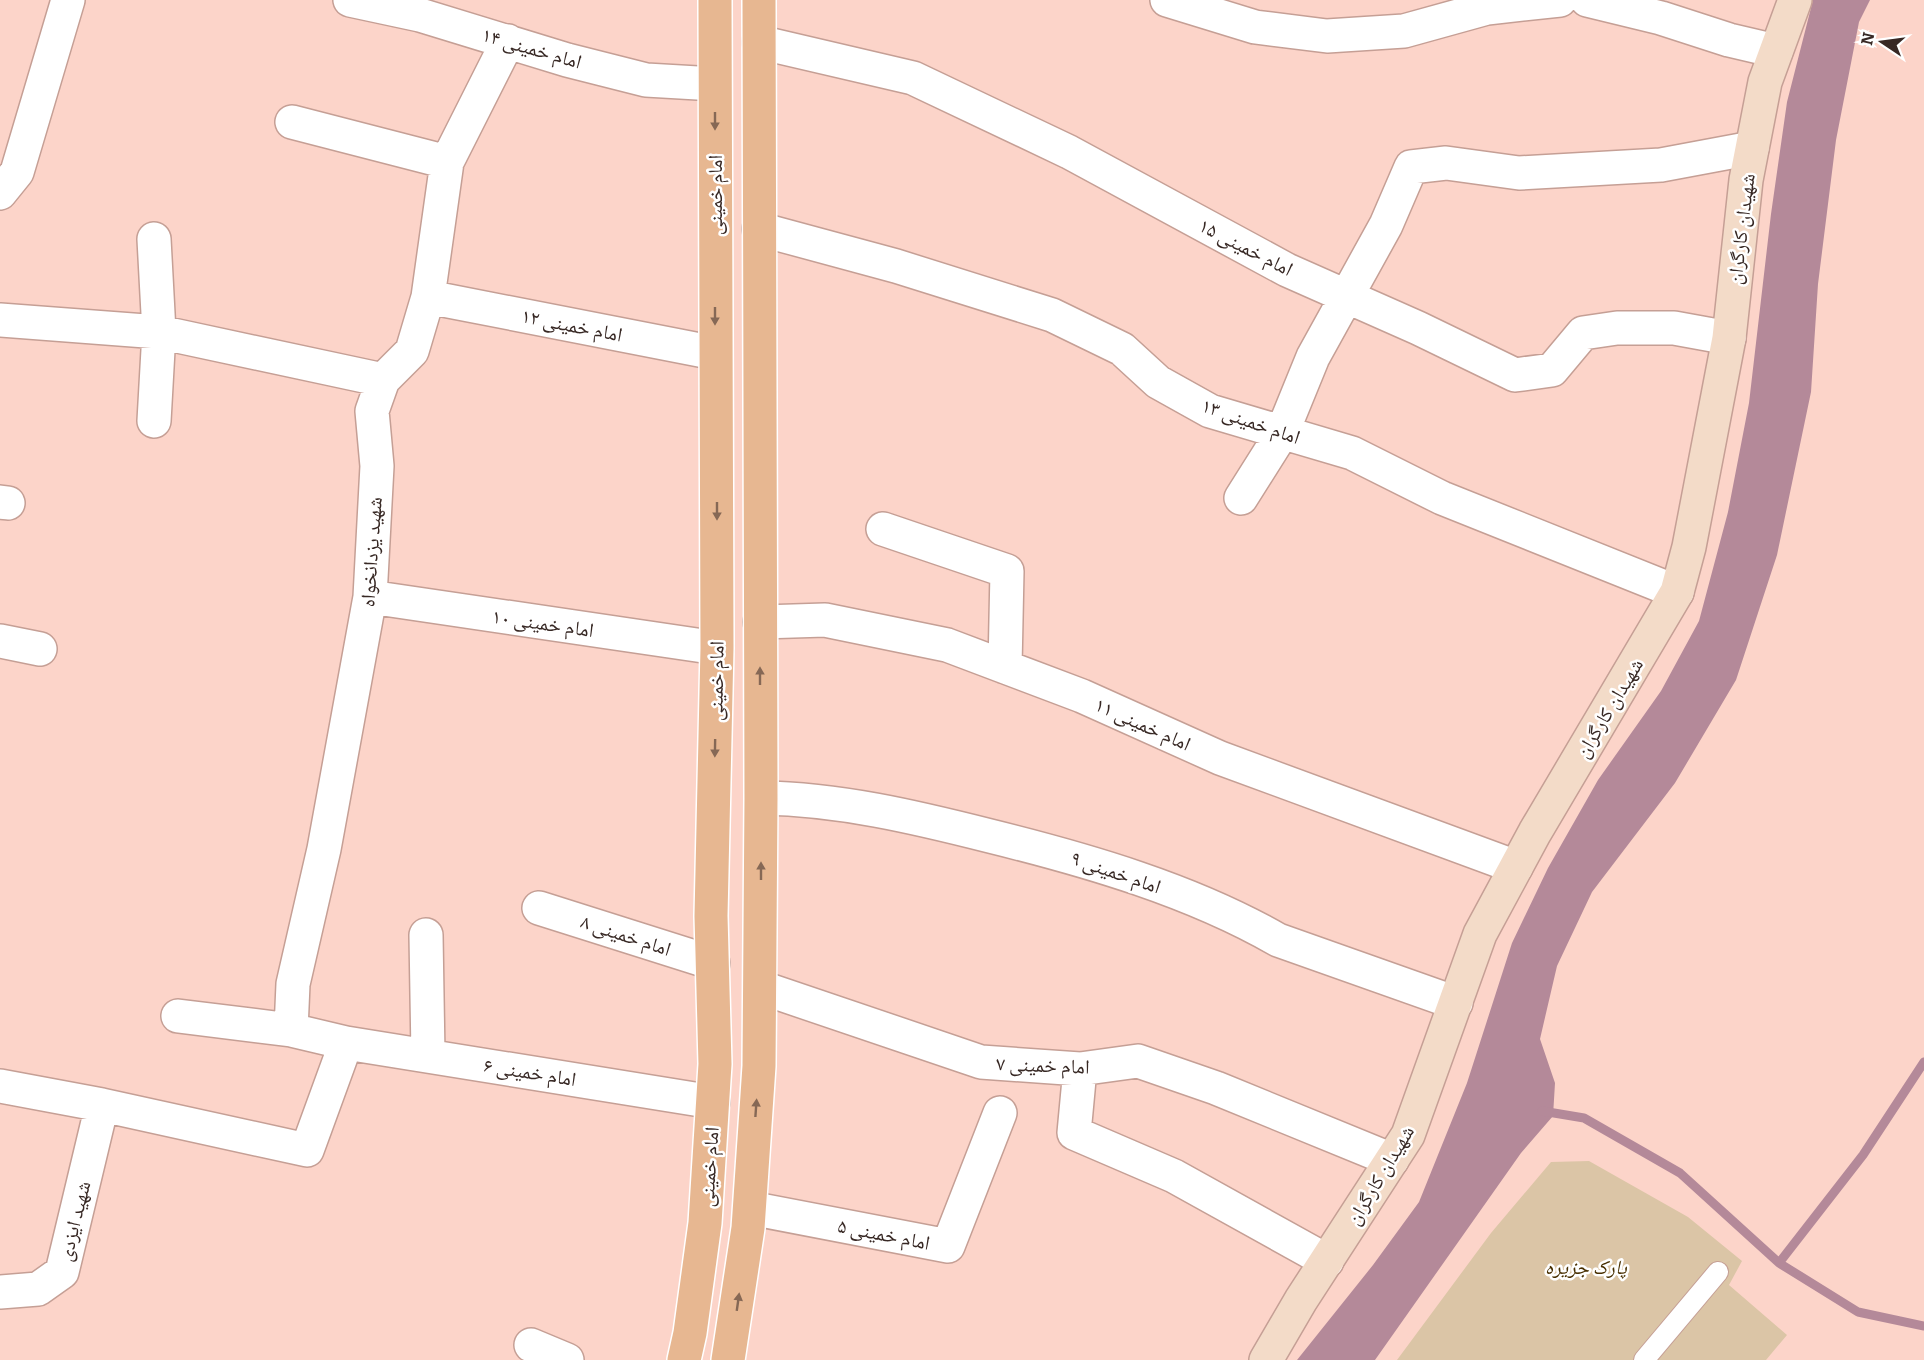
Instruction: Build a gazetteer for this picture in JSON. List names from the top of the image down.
{
  "streets": {
    "main road": ["امام خمینی"],
    "street": [
      "امام خمینی ۱۴",
      "شهیدان کارگران",
      "امام خمینی ۱۵",
      "امام خمینی ۱۲",
      "امام خمینی ۱۳",
      "شهید یزدانخواه",
      "امام خمینی ۱۰",
      "امام خمینی ۱۱",
      "امام خمینی ۹",
      "امام خمینی ۸",
      "امام خمینی ۷",
      "امام خمینی ۶",
      "شهید ایزدی",
      "امام خمینی ۵"
    ]
  },
  "crossings": [
    ["امام خمینی ۱۴", "امام خمینی"],
    ["امام خمینی ۱۴", "شهید یزدانخواه"],
    ["امام خمینی", "امام خمینی ۱۲"],
    ["امام خمینی", "امام خمینی ۱۰"],
    ["امام خمینی", "امام خمینی ۸"],
    ["امام خمینی", "امام خمینی ۶"],
    ["شهیدان کارگران", "امام خمینی ۱۵"],
    ["شهیدان کارگران", "امام خمینی ۱۳"],
    ["شهیدان کارگران", "امام خمینی ۱۱"],
    ["شهیدان کارگران", "امام خمینی ۹"],
    ["شهیدان کارگران", "امام خمینی ۷"],
    ["امام خمینی ۱۲", "شهید یزدانخواه"],
    ["شهید یزدانخواه", "امام خمینی ۱۰"]
  ],
  "parks": ["پارک جزیره"],
  "north": "left"
}
